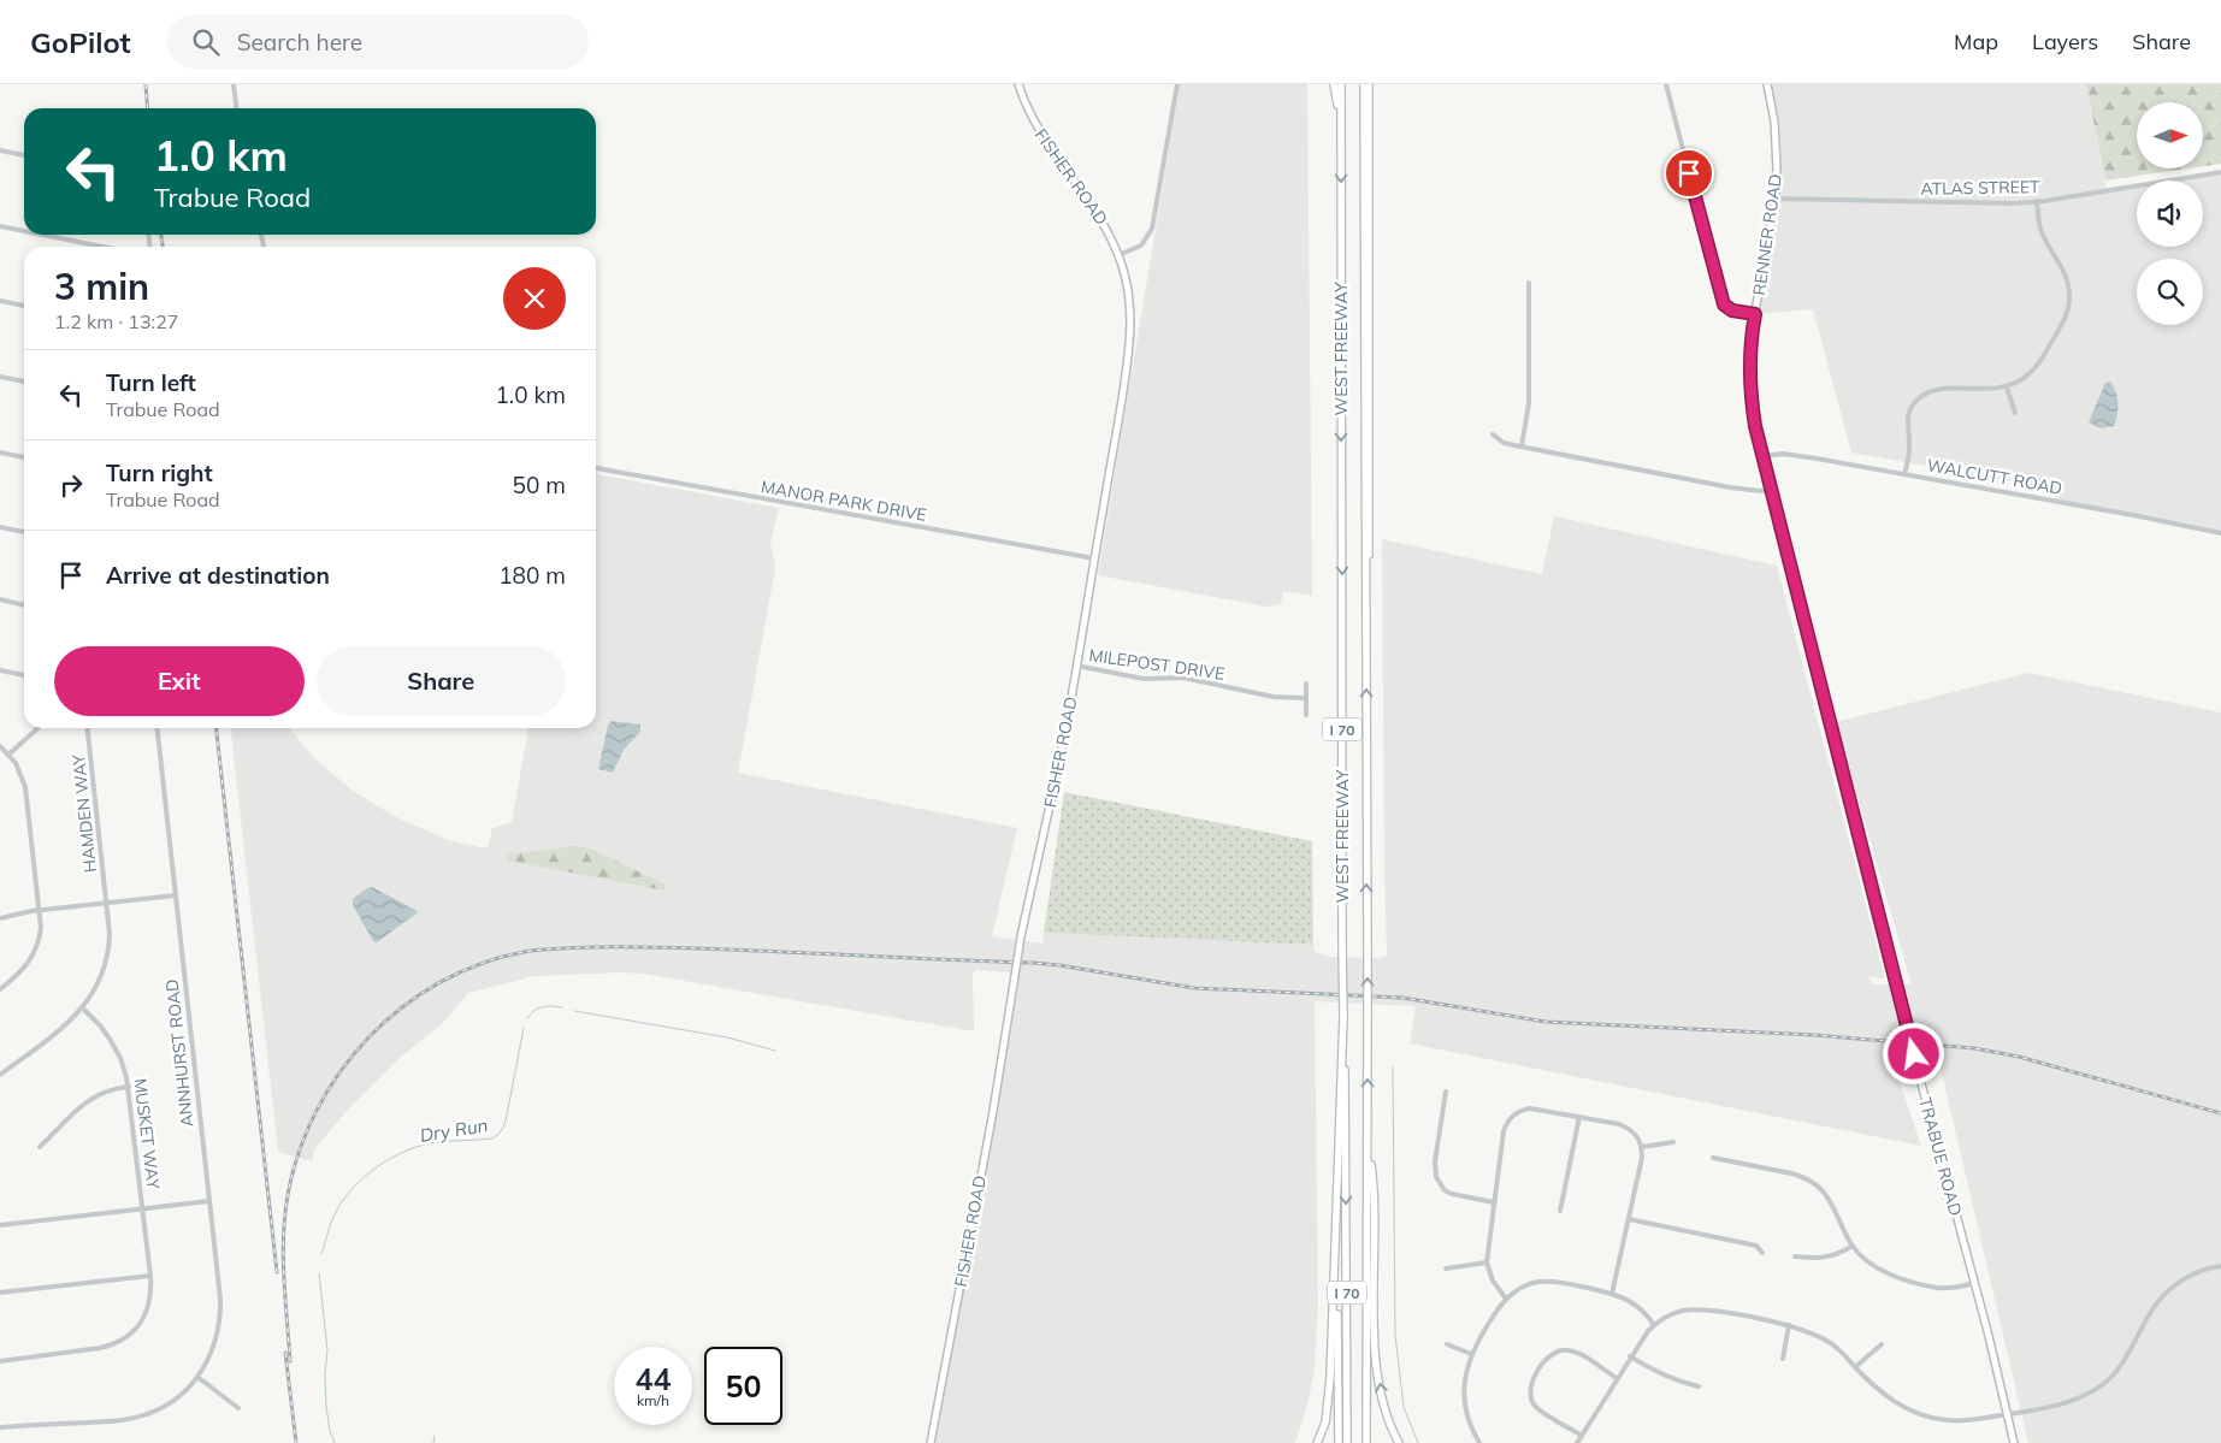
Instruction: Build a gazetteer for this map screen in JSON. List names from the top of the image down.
{
  "streets": {
    "highway": ["WEST FREEWAY", "I 70"],
    "main road": ["FISHER ROAD", "RENNER ROAD", "TRABUE ROAD"],
    "street": [
      "ATLAS STREET",
      "WALCUTT ROAD",
      "MANOR PARK DRIVE",
      "MILEPOST DRIVE",
      "HAMDEN WAY",
      "ANNHURST ROAD",
      "MUSKET WAY"
    ]
  },
  "crossings": [
    ["FISHER ROAD", "MANOR PARK DRIVE"],
    ["FISHER ROAD", "MILEPOST DRIVE"],
    ["ATLAS STREET", "RENNER ROAD"],
    ["RENNER ROAD", "TRABUE ROAD"],
    ["WALCUTT ROAD", "TRABUE ROAD"],
    ["HAMDEN WAY", "MUSKET WAY"]
  ],
  "water": ["Dry Run"],
  "north": "right",
  "page": {
    "header": "GoPilot",
    "search": "Search here",
    "nav": ["Map", "Layers", "Share"],
    "turn": ["1.0 km", "Trabue Road"],
    "heading": ["3 min", "1.2 km · 13:27"],
    "list": [
      {
        "name": "Turn left",
        "note": "Trabue Road",
        "value": "1.0 km"
      },
      {
        "name": "Turn right",
        "note": "Trabue Road",
        "value": "50 m"
      },
      {
        "name": "Arrive at destination",
        "value": "180 m"
      }
    ],
    "buttons": ["Exit", "Share"],
    "speed": "44 km/h",
    "limit": "50"
  }
}
